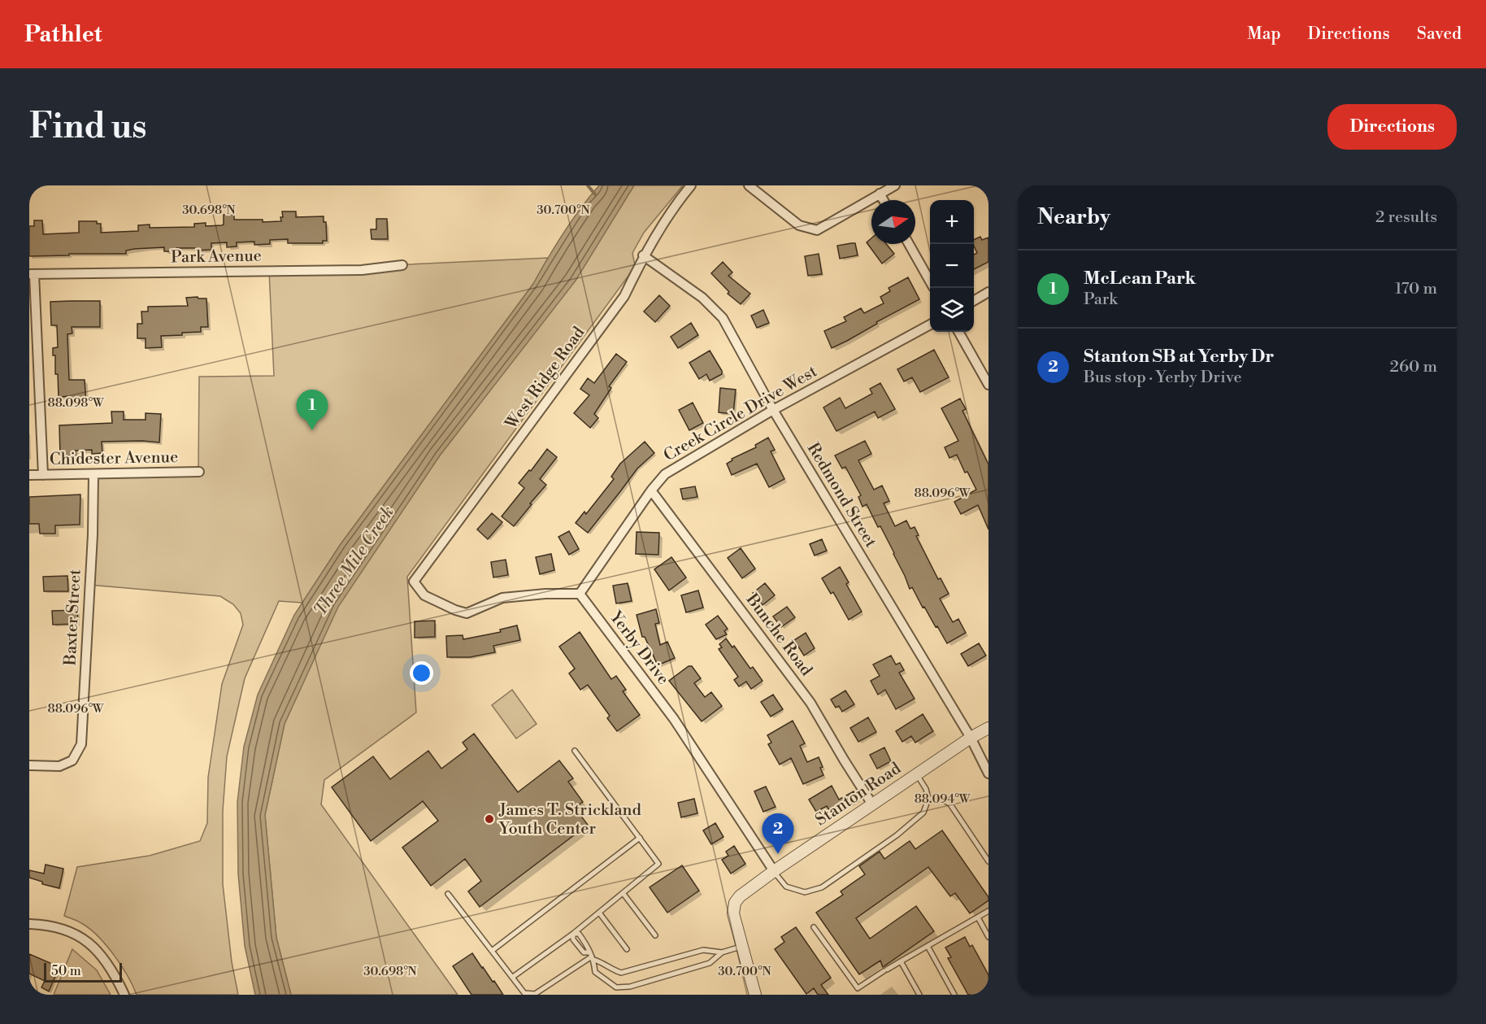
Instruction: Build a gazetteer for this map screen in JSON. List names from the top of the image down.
{
  "streets": {
    "street": [
      "Park Avenue",
      "West Ridge Road",
      "Creek Circle Drive West",
      "Chidester Avenue",
      "Redmond Street",
      "Baxter Street",
      "Bunche Road",
      "Yerby Drive",
      "Stanton Road"
    ]
  },
  "crossings": [
    ["West Ridge Road", "Creek Circle Drive West"],
    ["West Ridge Road", "Redmond Street"],
    ["West Ridge Road", "Yerby Drive"],
    ["Creek Circle Drive West", "Redmond Street"],
    ["Creek Circle Drive West", "Bunche Road"],
    ["Creek Circle Drive West", "Yerby Drive"],
    ["Chidester Avenue", "Baxter Street"],
    ["Redmond Street", "Stanton Road"],
    ["Bunche Road", "Stanton Road"],
    ["Yerby Drive", "Stanton Road"]
  ],
  "water": ["Three Mile Creek"],
  "places": ["James T. Strickland Youth Center"],
  "scale_bar": "50 m",
  "north": "right",
  "page": {
    "header": "Pathlet",
    "nav": ["Map", "Directions", "Saved"],
    "buttons": "Directions",
    "title": "Find us",
    "heading": ["Nearby", "2 results"],
    "map_buttons": ["+", "−"],
    "list": [
      {
        "mark": "1",
        "name": "McLean Park",
        "note": "Park",
        "value": "170 m"
      },
      {
        "mark": "2",
        "name": "Stanton SB at Yerby Dr",
        "note": "Bus stop · Yerby Drive",
        "value": "260 m"
      }
    ],
    "pins": ["1", "2"],
    "scale": "50 m"
  },
  "coordinates": [
    "30.698°N",
    "30.700°N",
    "88.098°W",
    "88.096°W",
    "88.094°W"
  ]
}
